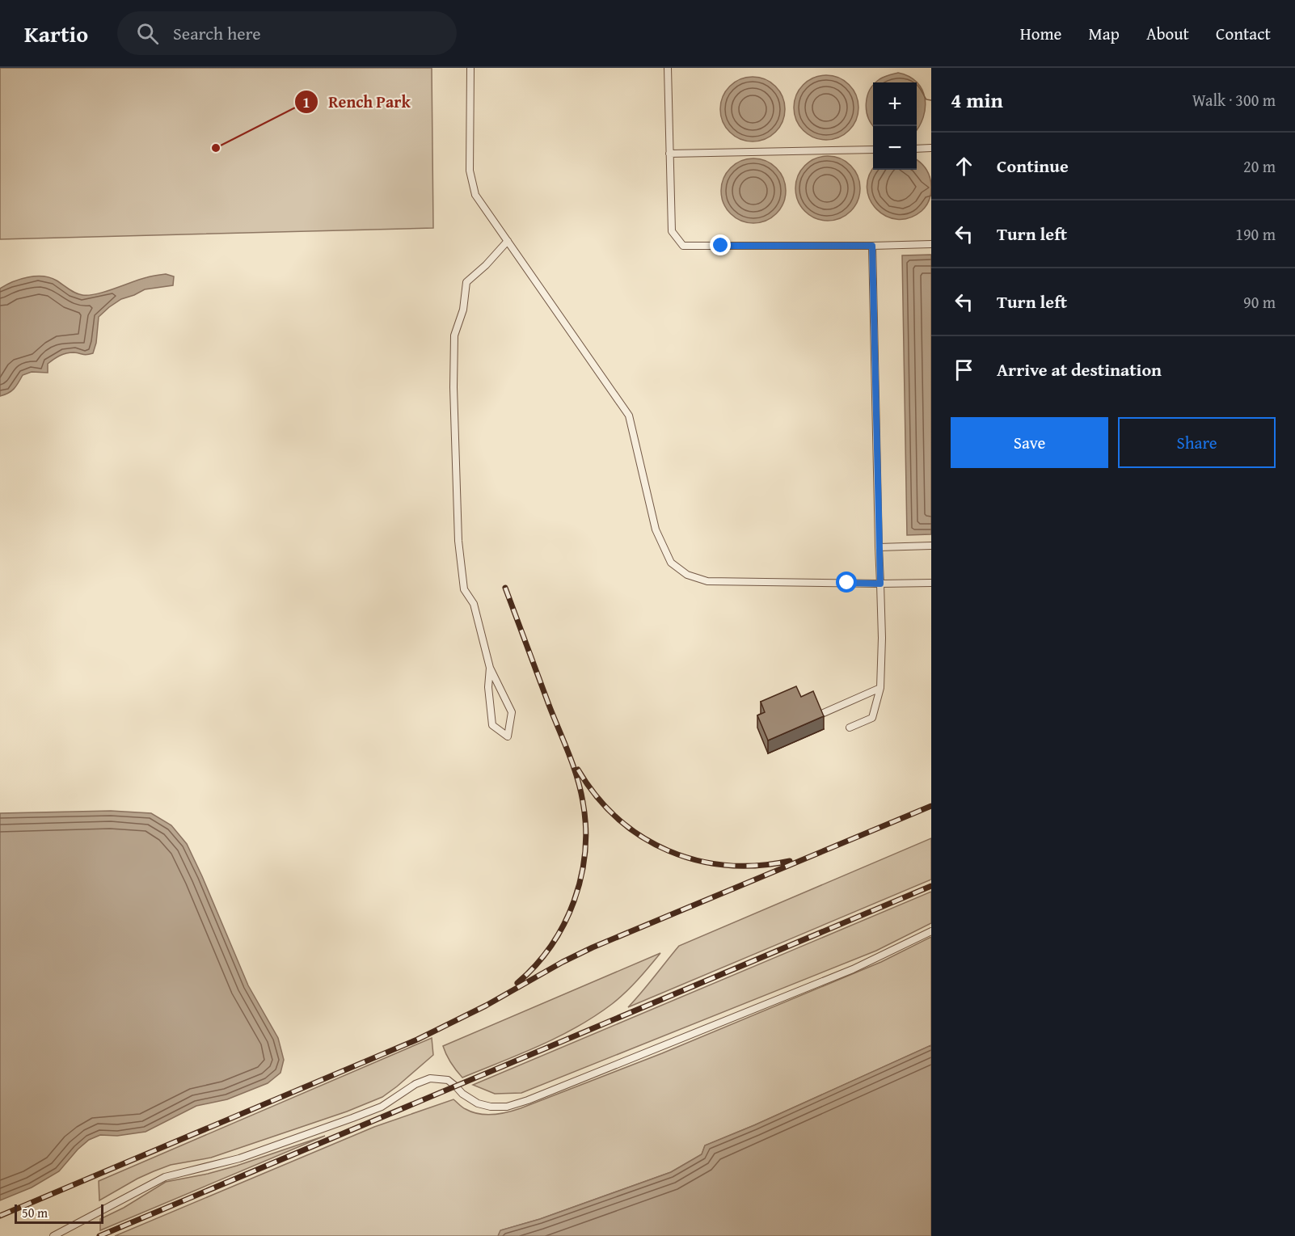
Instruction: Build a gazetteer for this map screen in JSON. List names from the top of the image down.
{
  "places": ["Rench Park"],
  "scale_bar": "50 m",
  "page": {
    "header": "Kartio",
    "search": "Search here",
    "nav": [
      "Home",
      "Map",
      "About",
      "Contact"
    ],
    "heading": ["4 min", "Walk · 300 m"],
    "map_buttons": ["+", "−"],
    "list": [
      ["Continue", "20 m"],
      ["Turn left", "190 m"],
      ["Turn left", "90 m"],
      "Arrive at destination"
    ],
    "buttons": ["Save", "Share"],
    "scale": "50 m"
  }
}
